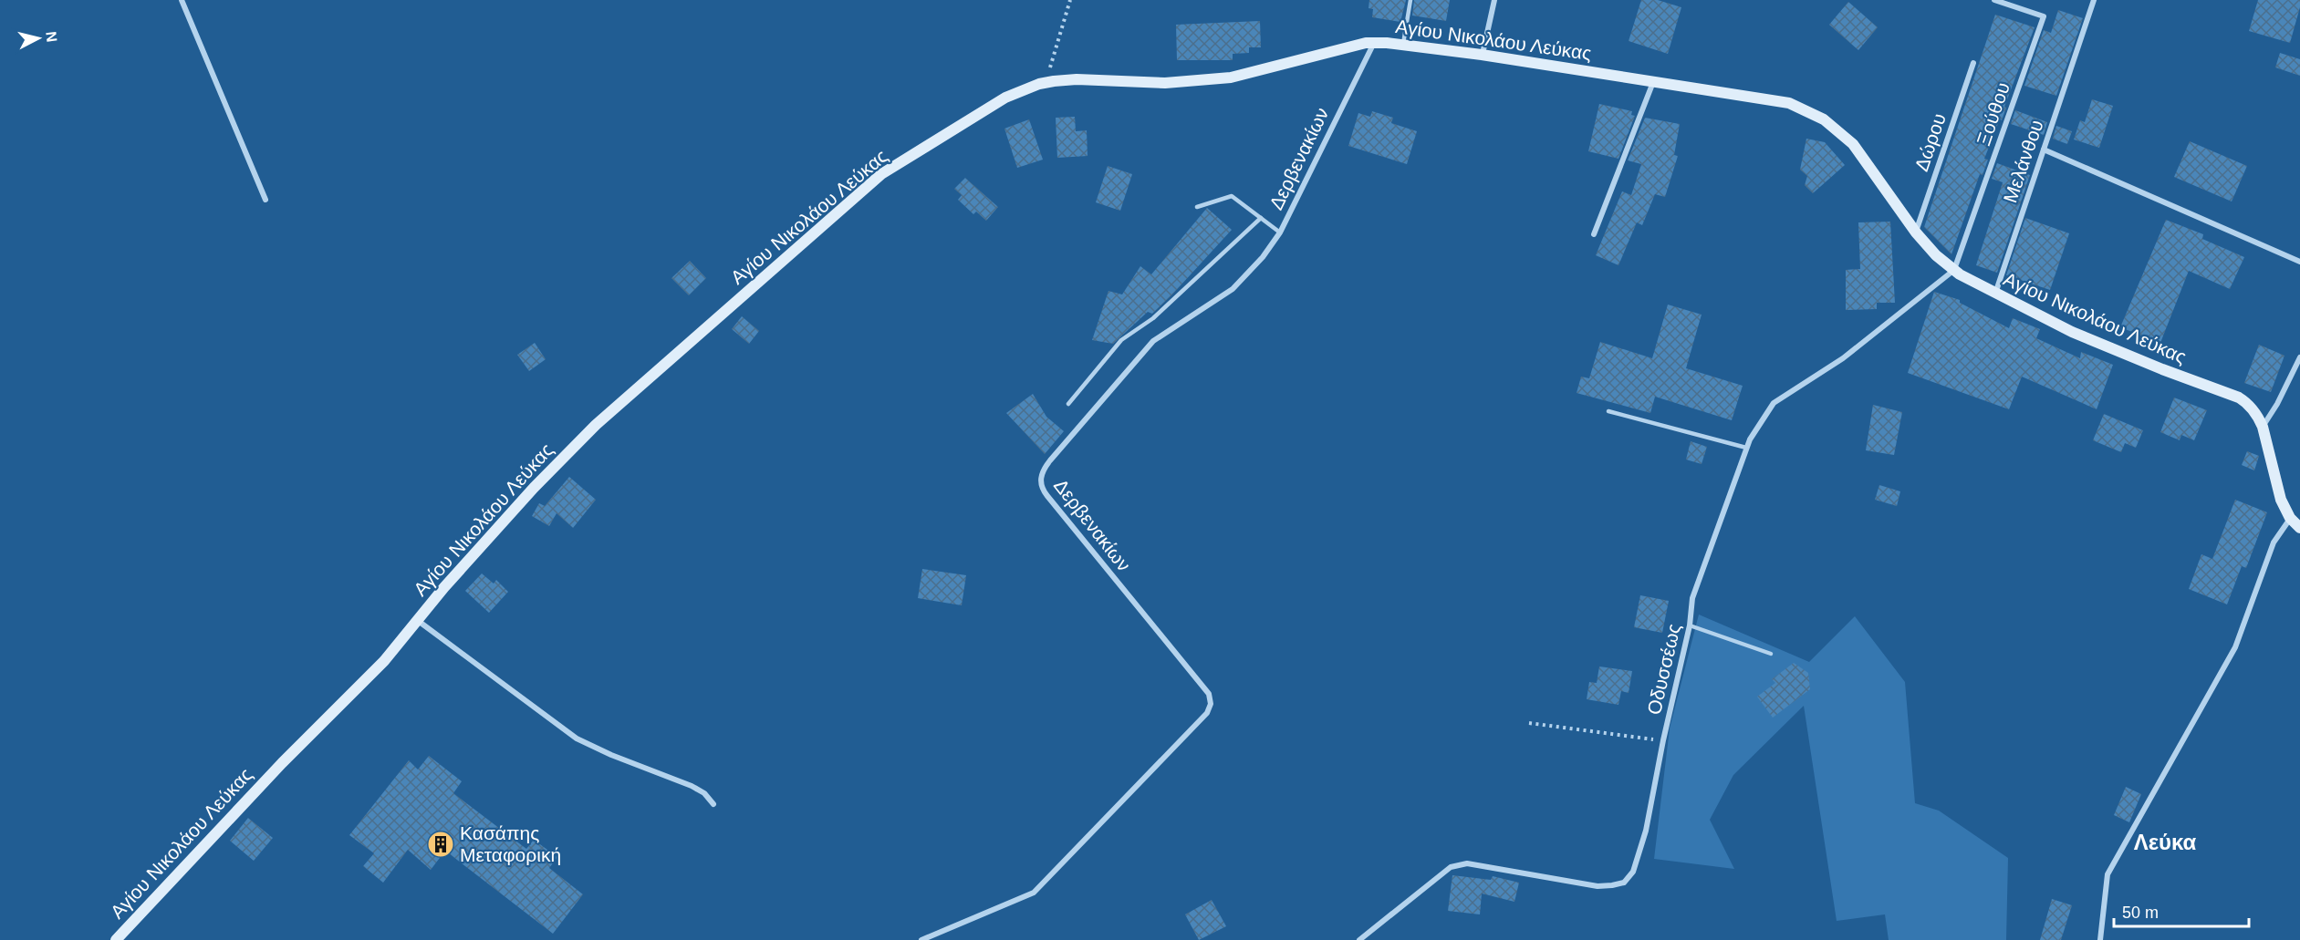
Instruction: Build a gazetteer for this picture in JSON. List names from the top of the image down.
{
  "streets": {
    "main road": ["Αγίου Νικολάου Λεύκας"],
    "street": [
      "Ξούθου",
      "Δώρου",
      "Δερβενακίων",
      "Μελάνθου",
      "Οδυσσέως"
    ]
  },
  "crossings": [
    ["Αγίου Νικολάου Λεύκας", "Ξούθου"],
    ["Αγίου Νικολάου Λεύκας", "Δώρου"],
    ["Αγίου Νικολάου Λεύκας", "Δερβενακίων"],
    ["Αγίου Νικολάου Λεύκας", "Μελάνθου"],
    ["Αγίου Νικολάου Λεύκας", "Οδυσσέως"],
    ["Ξούθου", "Οδυσσέως"]
  ],
  "districts": ["Λεύκα"],
  "places": {
    "building": ["Κασάπης Μεταφορική"]
  },
  "scale_bar": "50 m",
  "north": "right"
}
